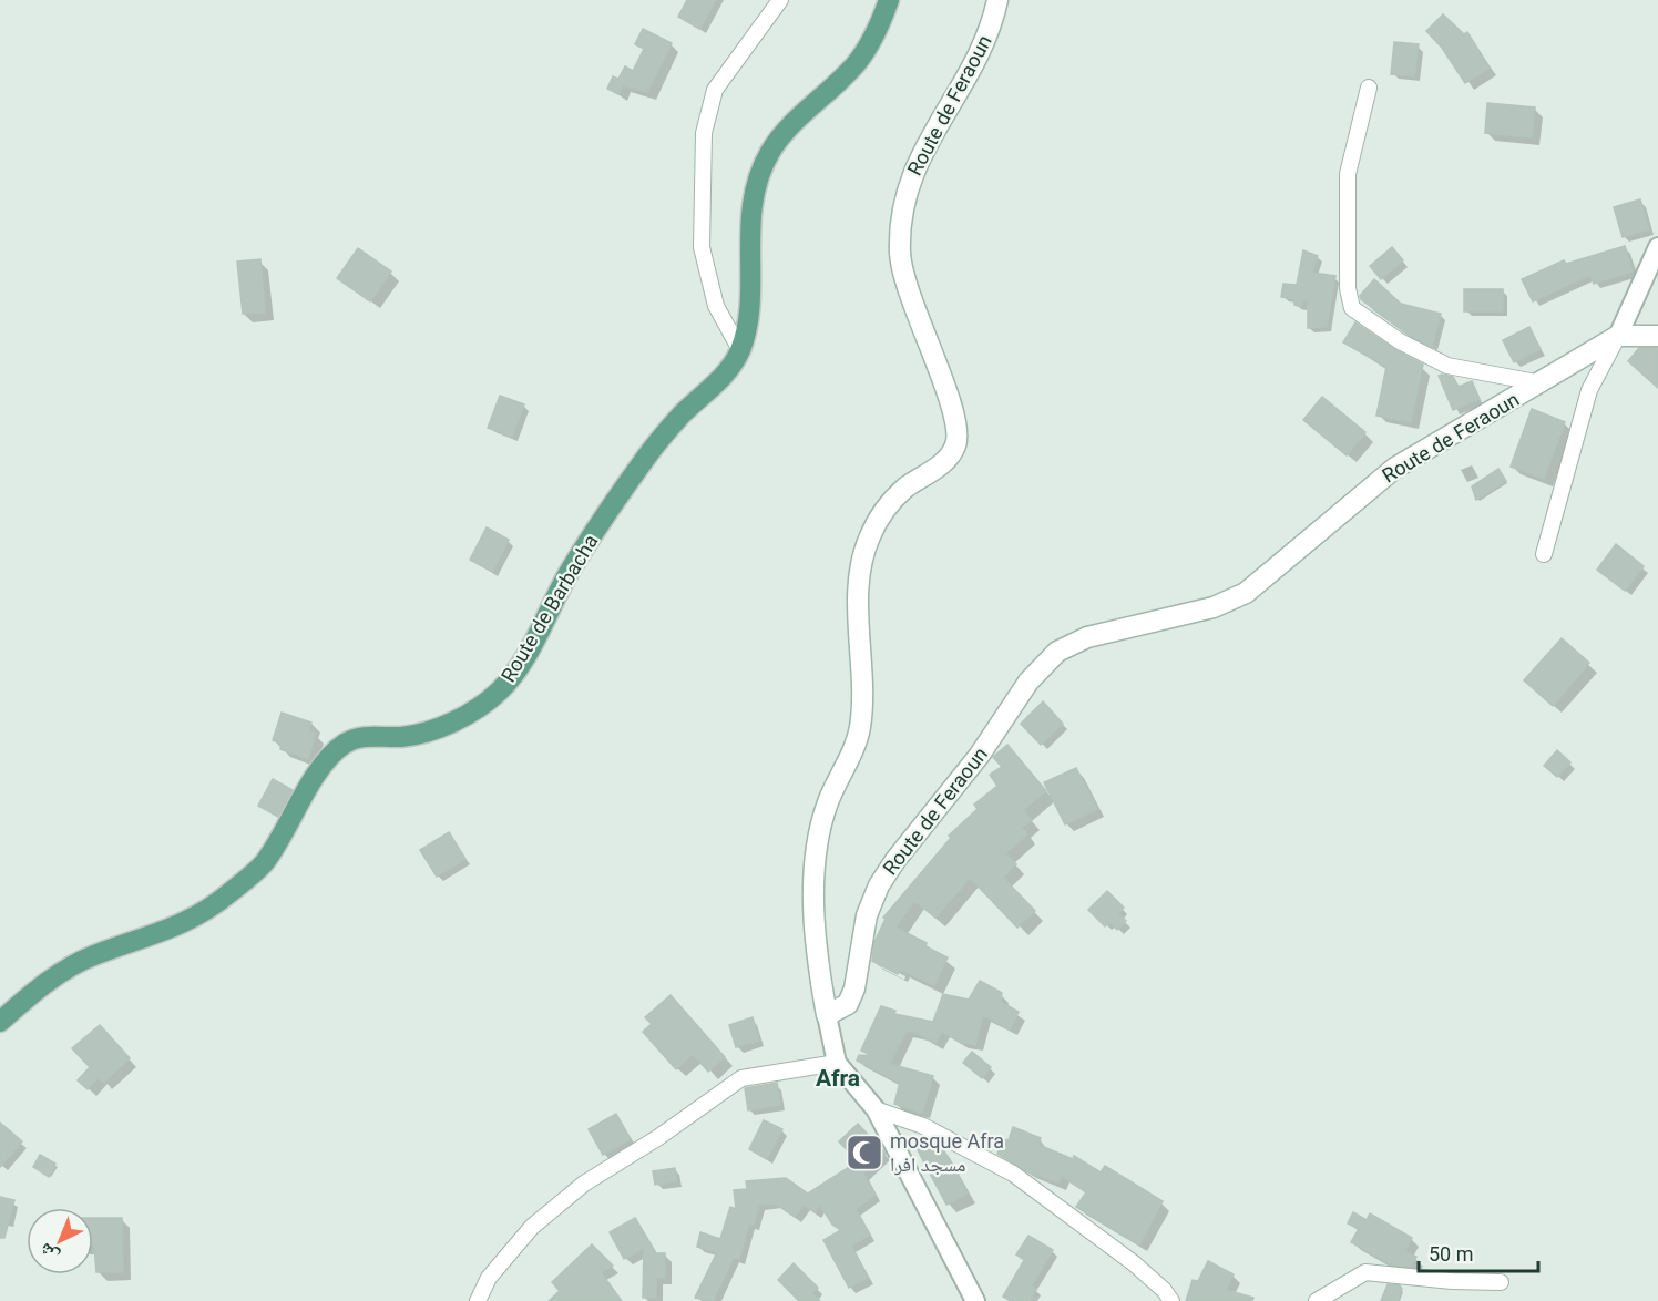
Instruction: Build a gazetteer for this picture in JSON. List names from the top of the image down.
{
  "streets": {
    "main road": ["Route de Feraoun", "Route de Barbacha"]
  },
  "districts": ["Afra"],
  "places": {
    "mosque": ["mosque Afra مسجد افرا"]
  },
  "scale_bar": "50 m",
  "north": "bottom left"
}
